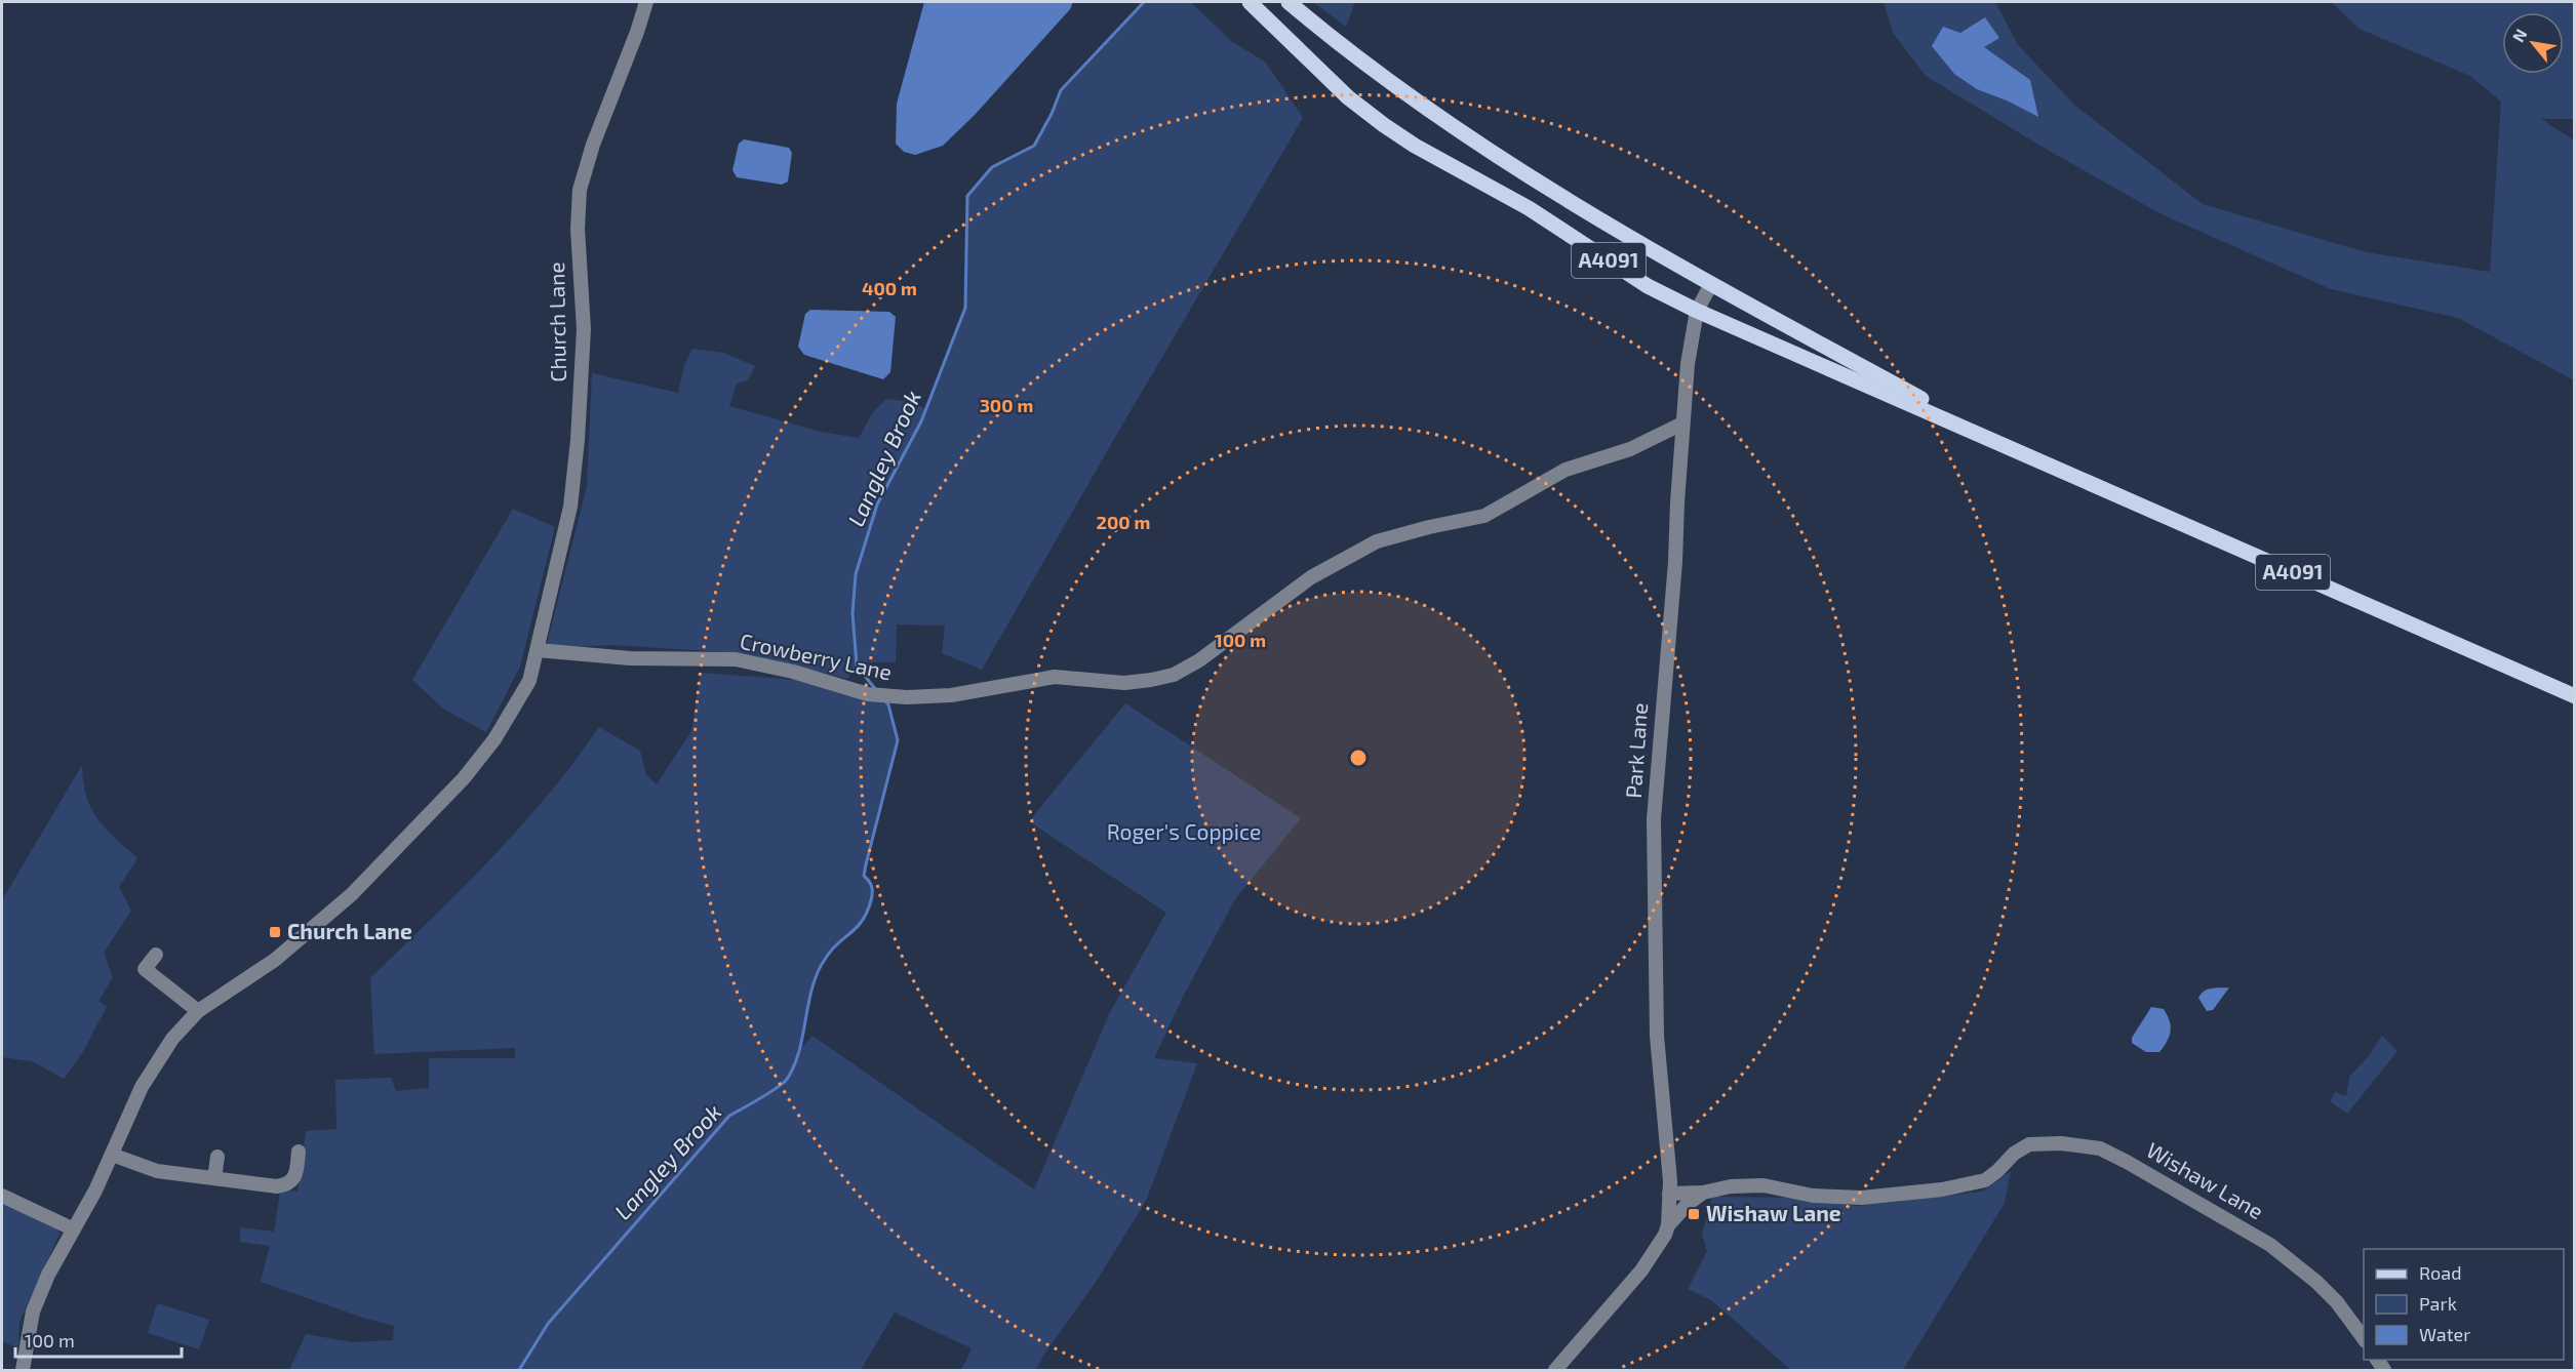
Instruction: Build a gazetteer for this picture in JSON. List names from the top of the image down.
{
  "streets": {
    "main road": ["A4091"],
    "street": [
      "Church Lane",
      "Crowberry Lane",
      "Park Lane",
      "Wishaw Lane"
    ]
  },
  "crossings": [
    ["A4091", "Park Lane"],
    ["Church Lane", "Crowberry Lane"],
    ["Crowberry Lane", "Park Lane"],
    ["Park Lane", "Wishaw Lane"]
  ],
  "water": ["Langley Brook"],
  "parks": ["Roger's Coppice"],
  "places": {
    "transit": ["Church Lane", "Wishaw Lane"]
  },
  "legend": ["Road", "Park", "Water"],
  "scale_bar": "100 m",
  "north": "top left",
  "rings": [
    "400 m",
    "300 m",
    "200 m",
    "100 m"
  ]
}
